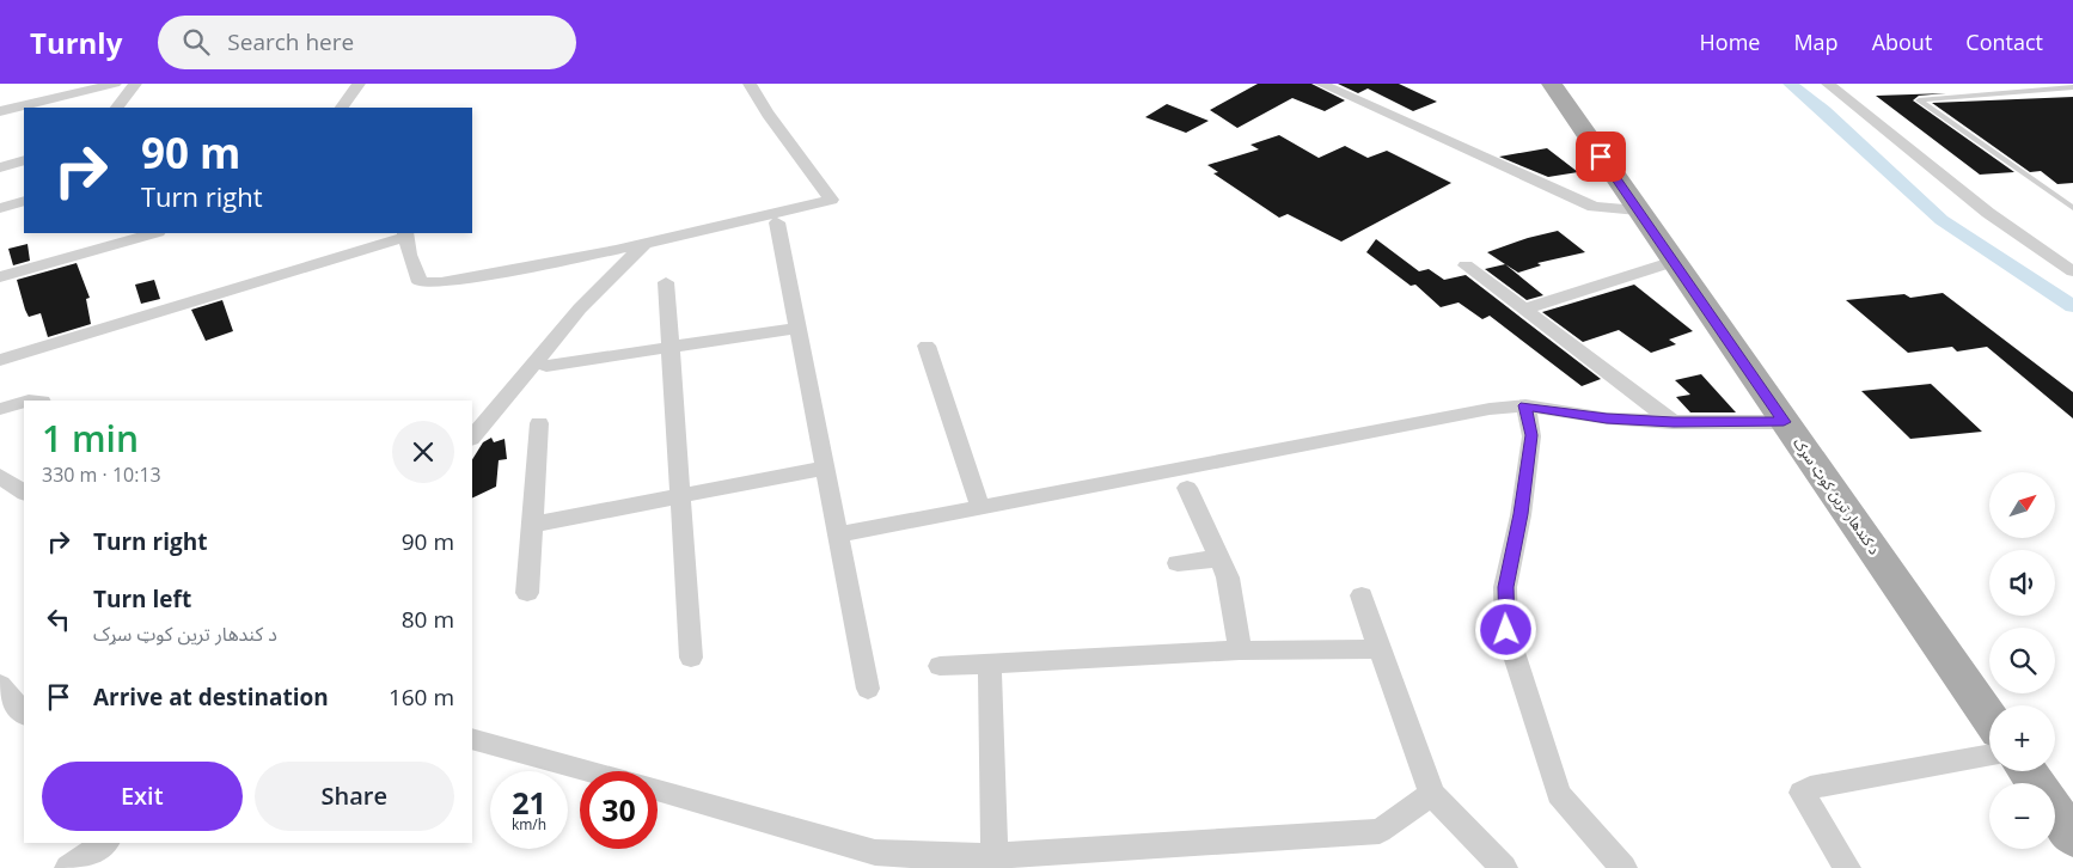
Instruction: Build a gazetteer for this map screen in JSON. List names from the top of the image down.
{
  "streets": {
    "main road": ["د کندهار ترين کوټ سړک"]
  },
  "north": "top right",
  "page": {
    "header": "Turnly",
    "search": "Search here",
    "nav": [
      "Home",
      "Map",
      "About",
      "Contact"
    ],
    "turn": ["90 m", "Turn right"],
    "heading": ["1 min", "330 m · 10:13"],
    "map_buttons": ["+", "−"],
    "list": [
      {
        "name": "Turn right",
        "value": "90 m"
      },
      {
        "name": "Turn left",
        "note": "د کندهار ترين کوټ سړک",
        "value": "80 m"
      },
      {
        "name": "Arrive at destination",
        "value": "160 m"
      }
    ],
    "buttons": ["Exit", "Share"],
    "speed": "21 km/h",
    "limit": "30"
  }
}
